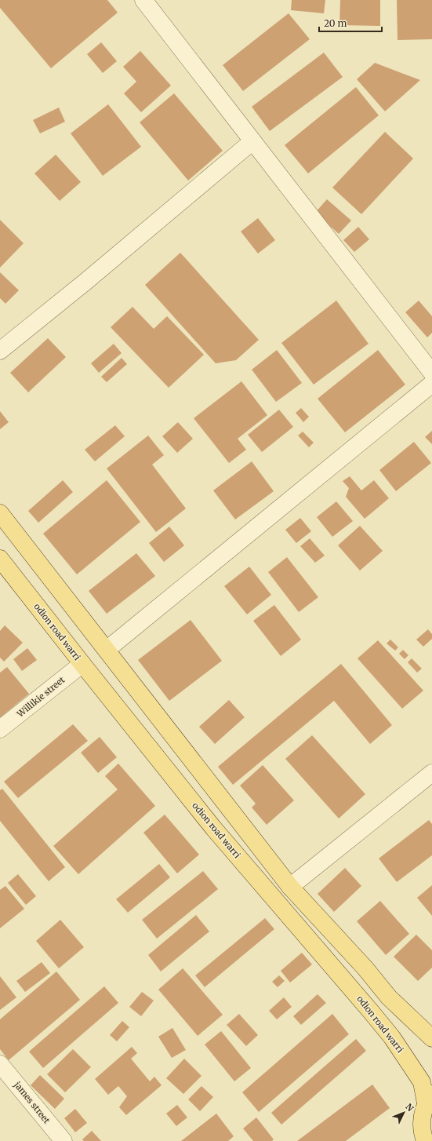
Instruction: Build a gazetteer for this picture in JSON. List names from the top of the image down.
{
  "streets": {
    "main road": ["odion road warri"],
    "street": ["Willikie street", "james street"]
  },
  "crossings": [
    ["odion road warri", "Willikie street"]
  ],
  "scale_bar": "20 m",
  "north": "top right"
}
